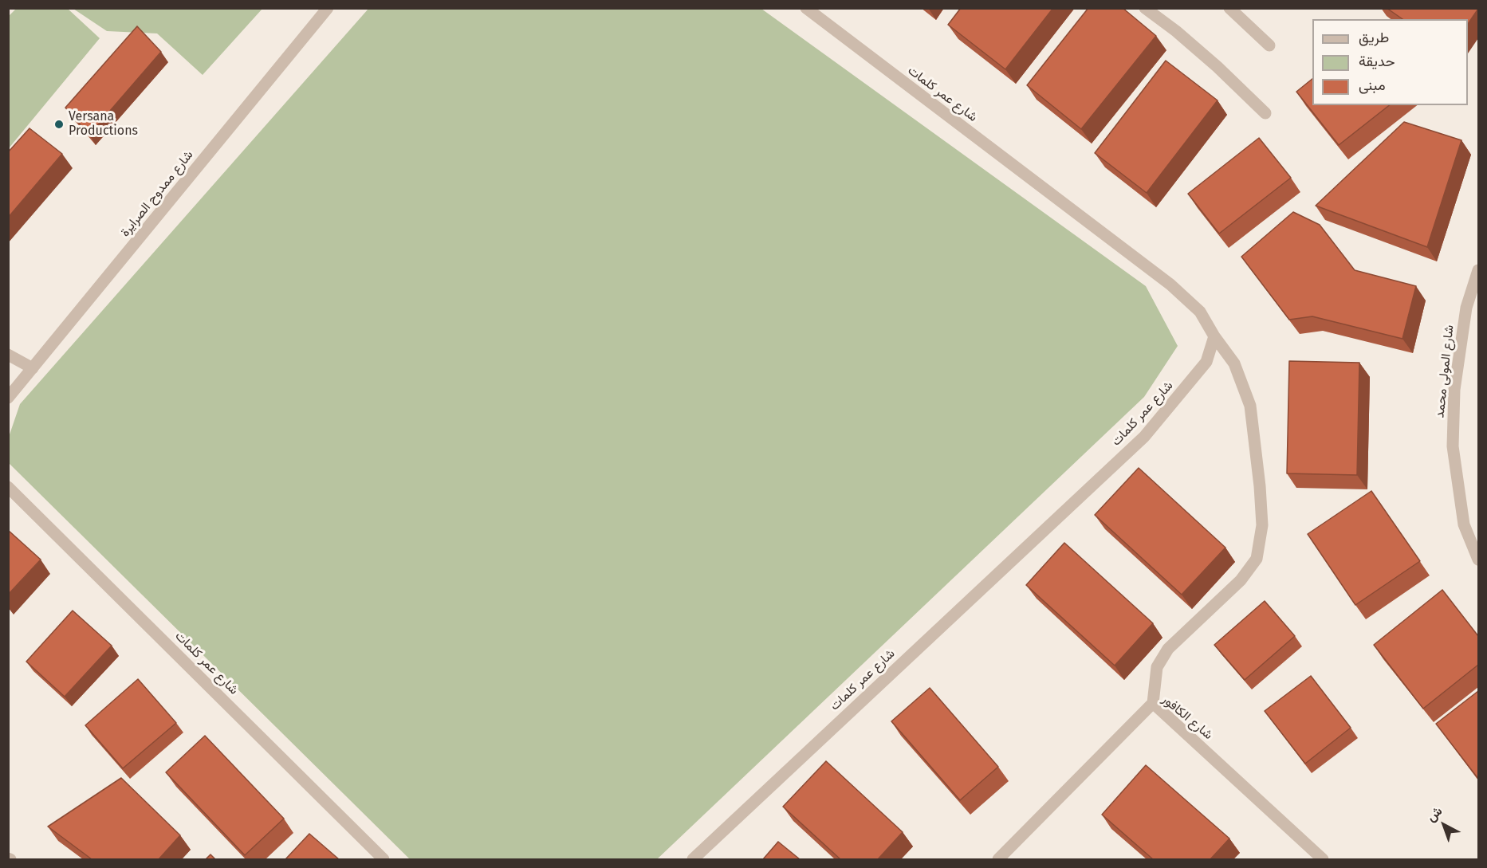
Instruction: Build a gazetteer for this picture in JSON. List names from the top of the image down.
{
  "streets": {
    "street": [
      "شارع عمر كلمات",
      "شارع ممدوح الصرايرة",
      "شارع المولى محمد",
      "شارع الكافور"
    ]
  },
  "places": ["Versana Productions"],
  "legend": ["طريق", "حديقة", "مبنى"],
  "north": "top left"
}
